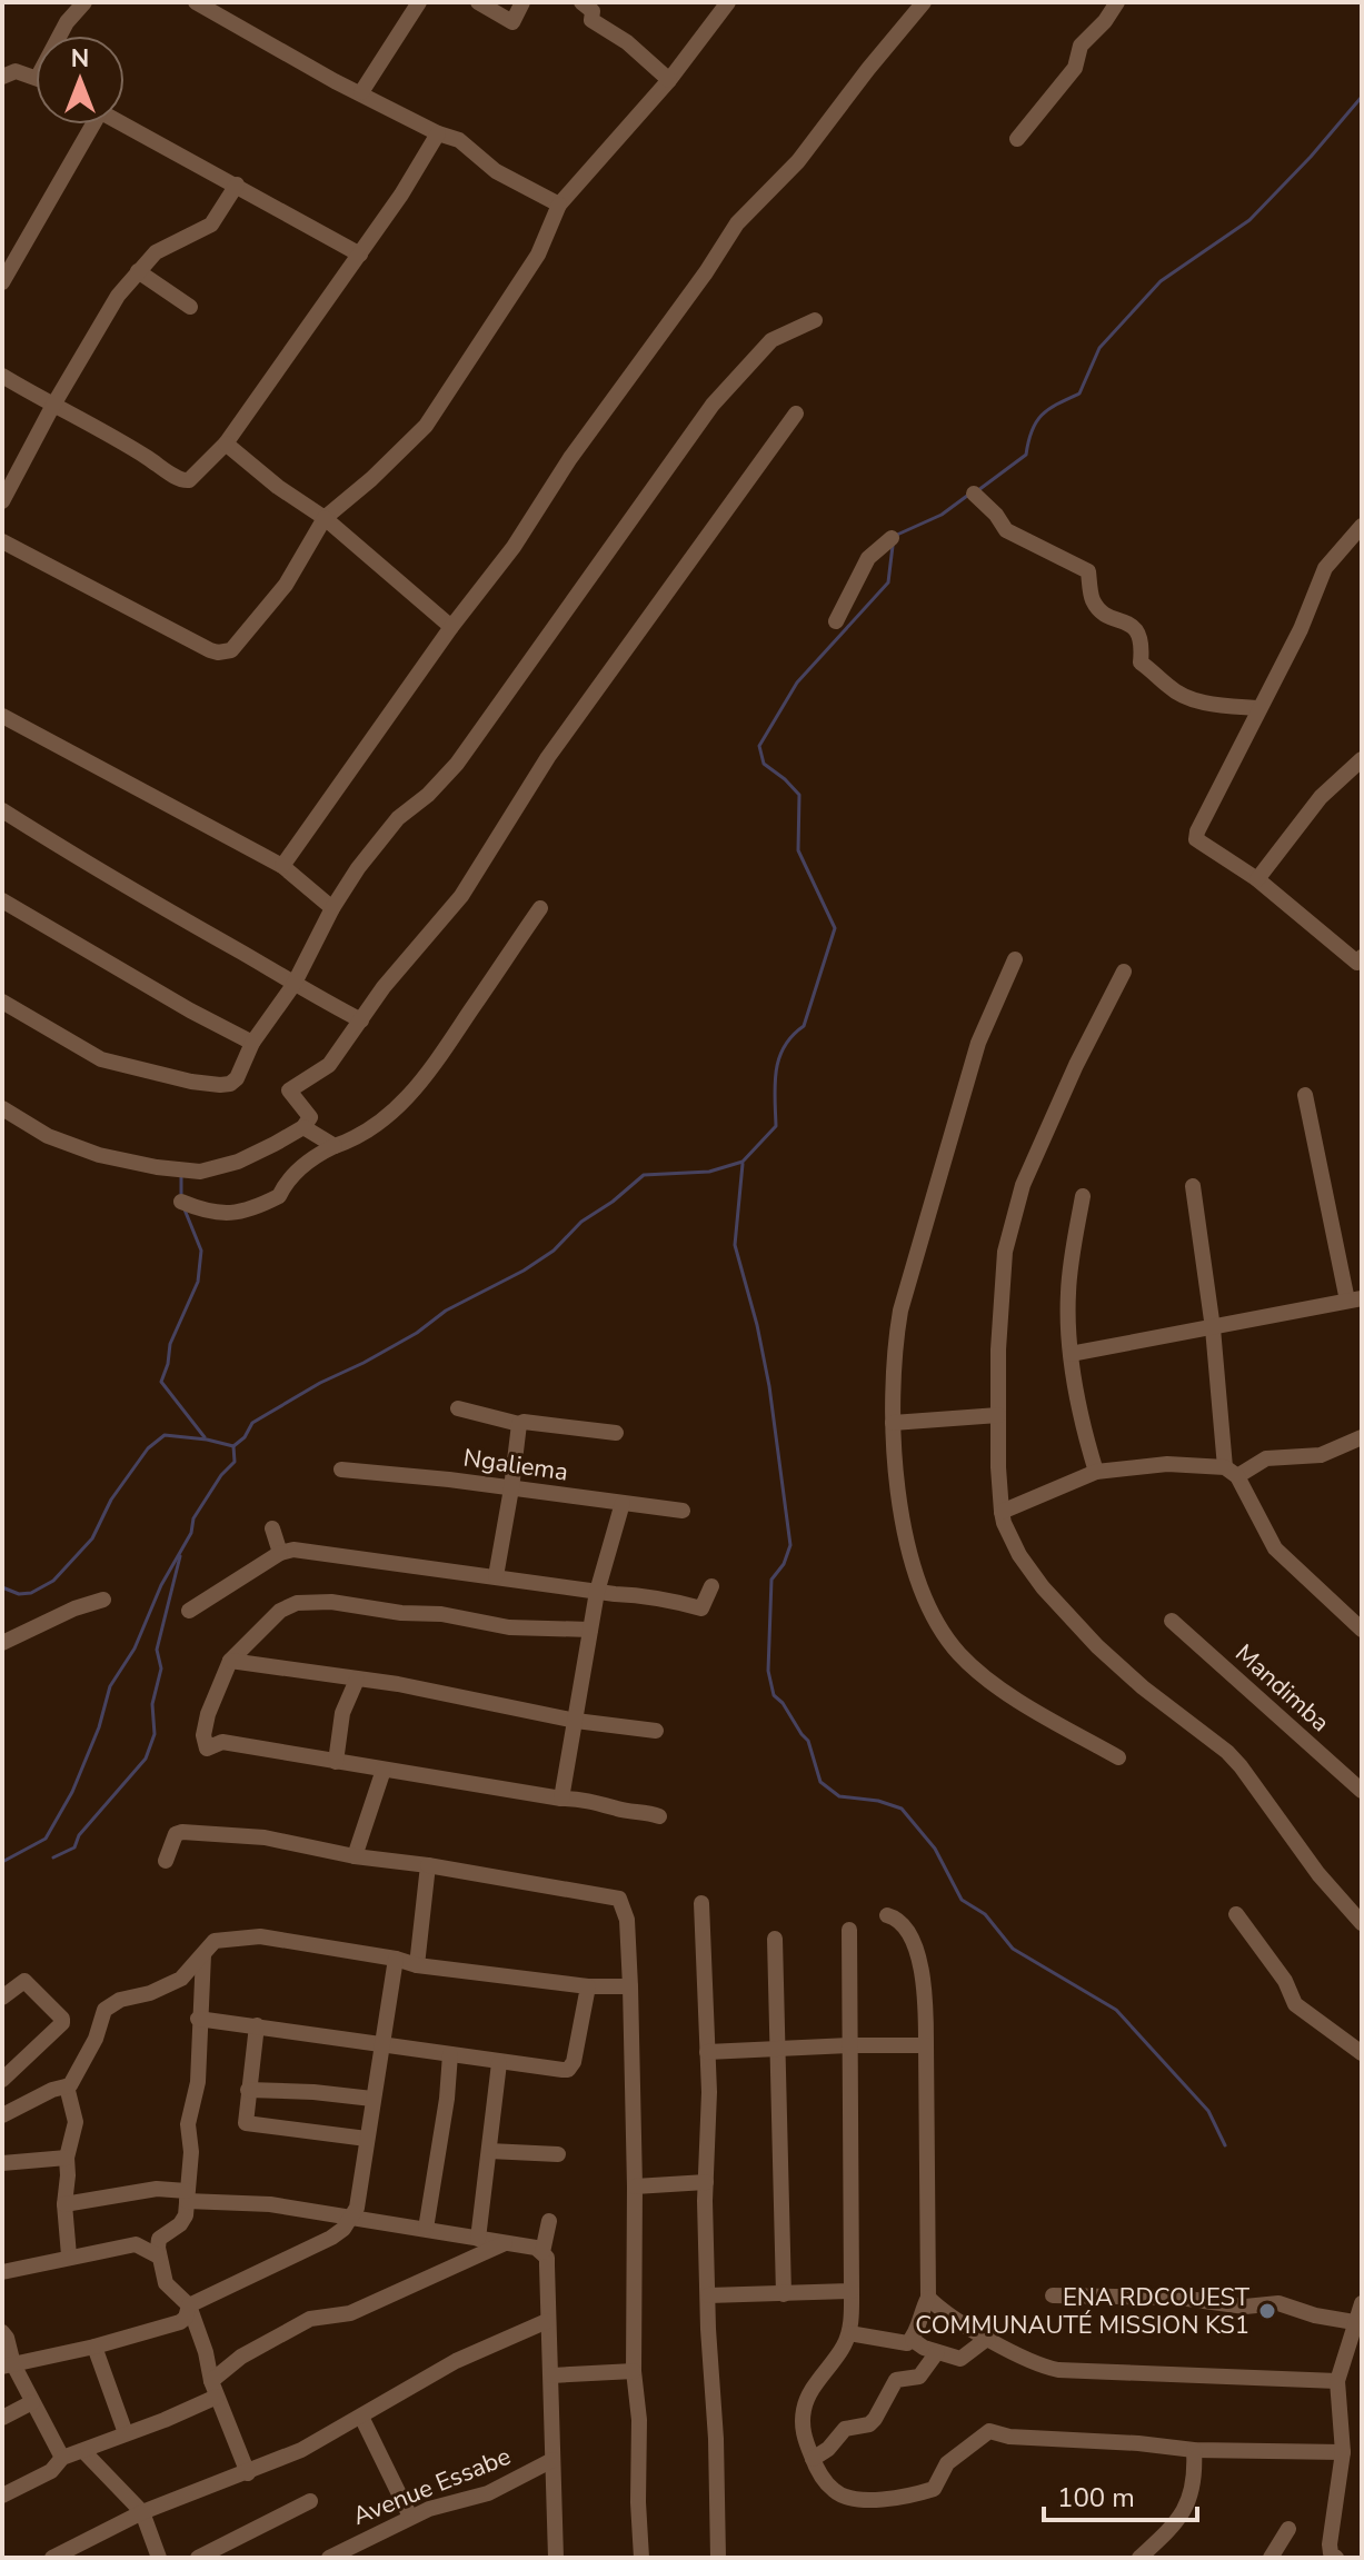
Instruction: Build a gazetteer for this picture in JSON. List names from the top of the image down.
{
  "streets": {
    "street": ["Ngaliema", "Mandimba", "Avenue Essabe"]
  },
  "places": ["ENA RDCOUEST COMMUNAUTÉ MISSION KS1"],
  "scale_bar": "100 m",
  "north": "top"
}
